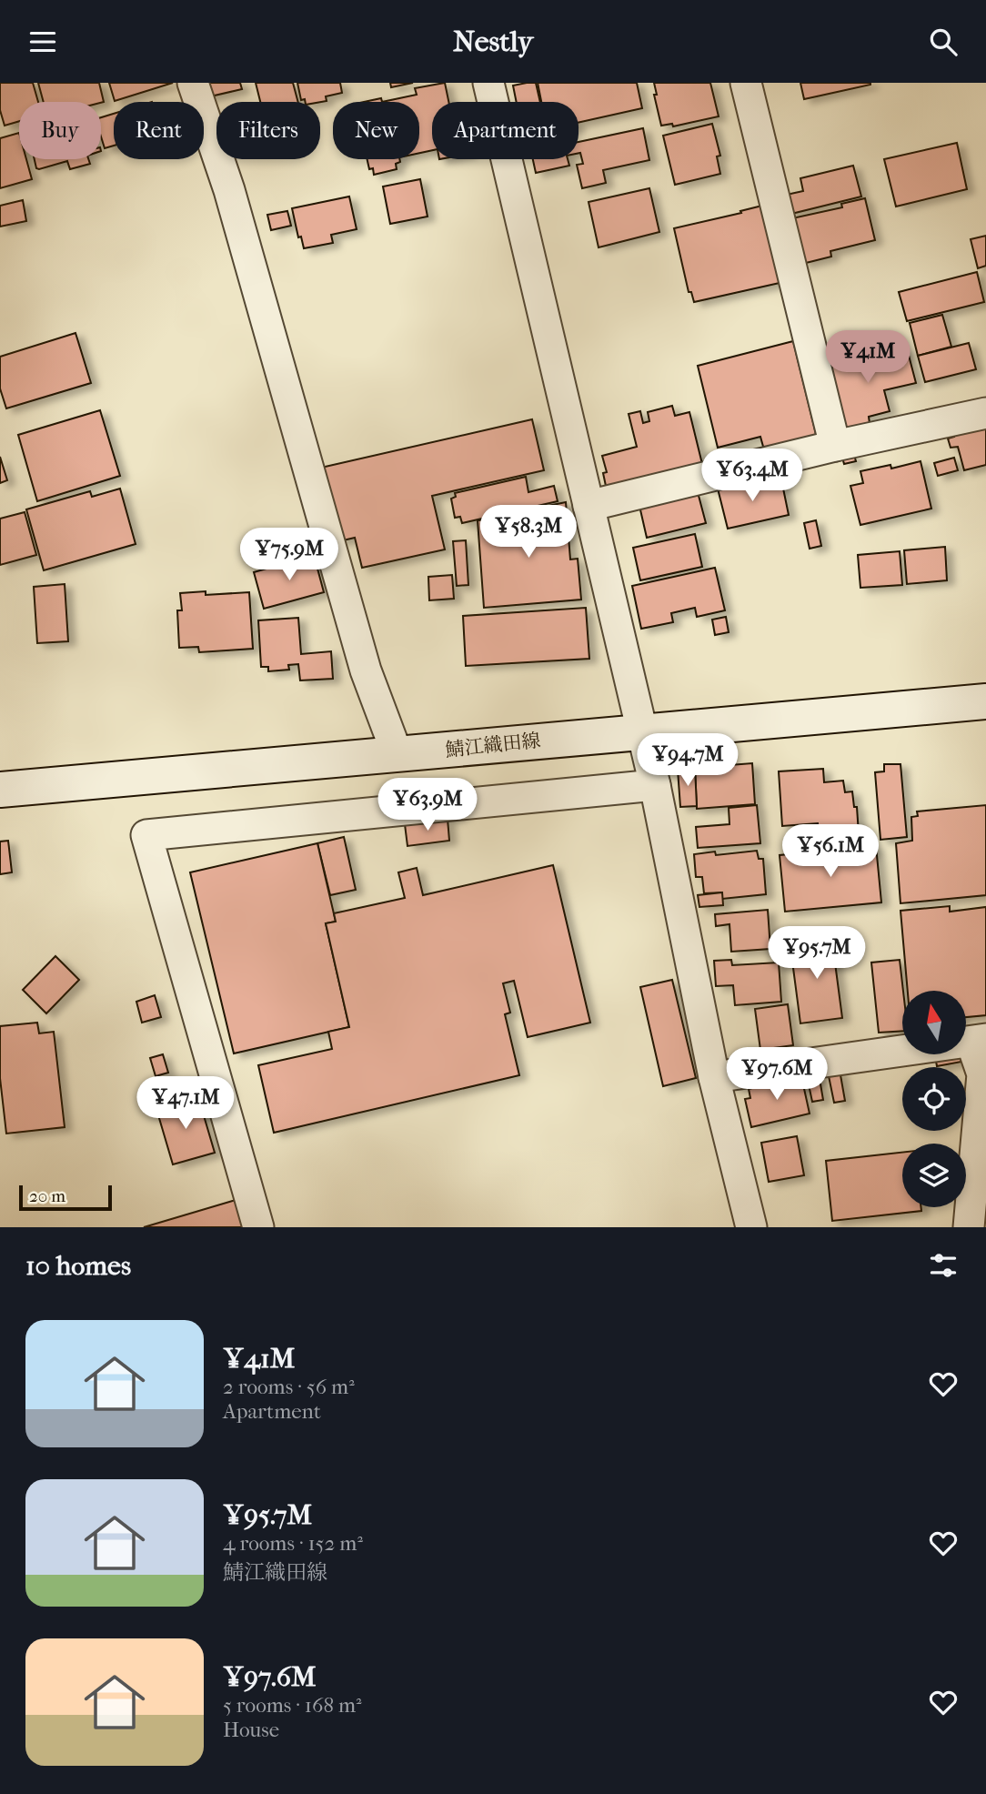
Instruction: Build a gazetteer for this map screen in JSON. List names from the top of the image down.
{
  "streets": {
    "main road": ["鯖江織田線"]
  },
  "scale_bar": "20 m",
  "north": "top",
  "page": {
    "header": "Nestly",
    "chip": [
      "Buy",
      "Rent",
      "Filters",
      "New",
      "Apartment"
    ],
    "price": [
      "¥41M",
      "¥63.4M",
      "¥58.3M",
      "¥75.9M",
      "¥94.7M",
      "¥63.9M",
      "¥56.1M",
      "¥95.7M",
      "¥97.6M",
      "¥47.1M"
    ],
    "scale": "20 m",
    "heading": "10 homes",
    "list": [
      {
        "name": "¥41M",
        "note": "2 rooms · 56 m² · Apartment"
      },
      {
        "name": "¥95.7M",
        "note": "4 rooms · 152 m² · 鯖江織田線"
      },
      {
        "name": "¥97.6M",
        "note": "5 rooms · 168 m² · House"
      }
    ]
  }
}
